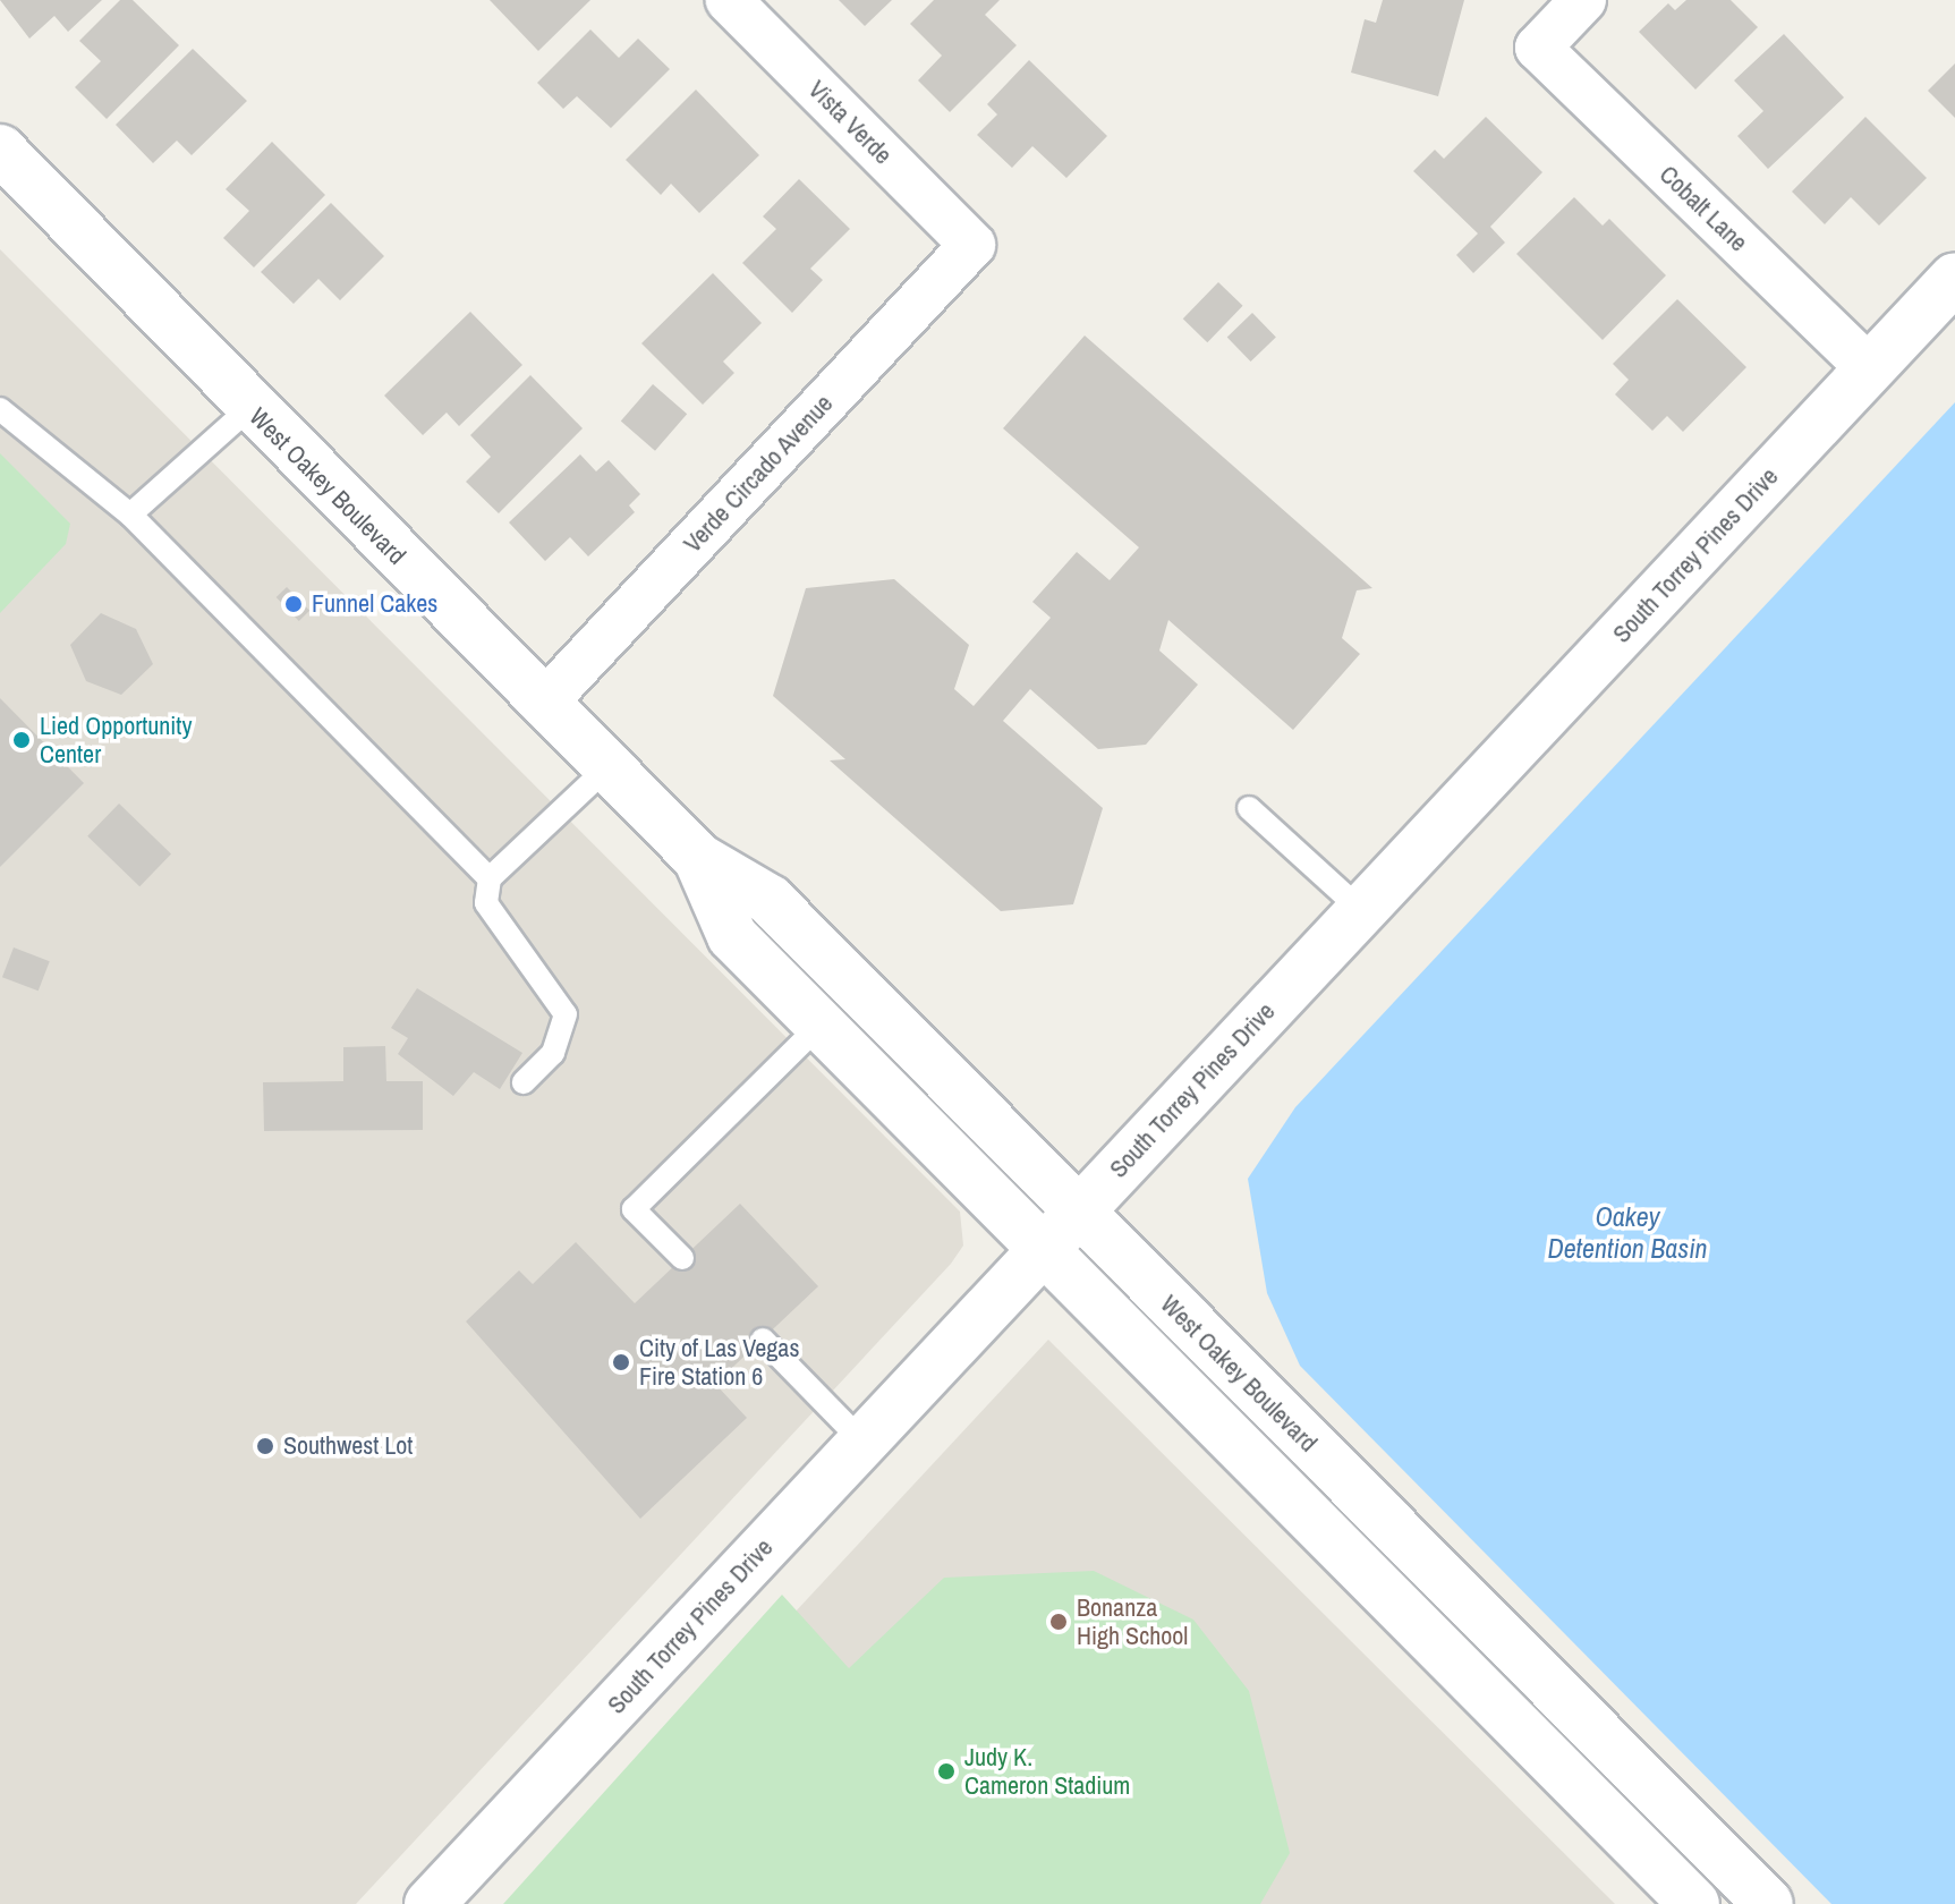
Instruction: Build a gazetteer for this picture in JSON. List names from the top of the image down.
{
  "streets": {
    "main road": ["West Oakey Boulevard", "South Torrey Pines Drive"],
    "street": ["Vista Verde", "Cobalt Lane", "Verde Circado Avenue"]
  },
  "crossings": [
    ["Vista Verde", "Verde Circado Avenue"],
    ["Cobalt Lane", "South Torrey Pines Drive"],
    ["Verde Circado Avenue", "West Oakey Boulevard"],
    ["West Oakey Boulevard", "South Torrey Pines Drive"]
  ],
  "water": ["Oakey Detention Basin"],
  "places": [
    "Funnel Cakes",
    "Lied Opportunity Center",
    "City of Las Vegas Fire Station 6",
    "Southwest Lot",
    "Bonanza High School",
    "Judy K. Cameron Stadium"
  ]
}
